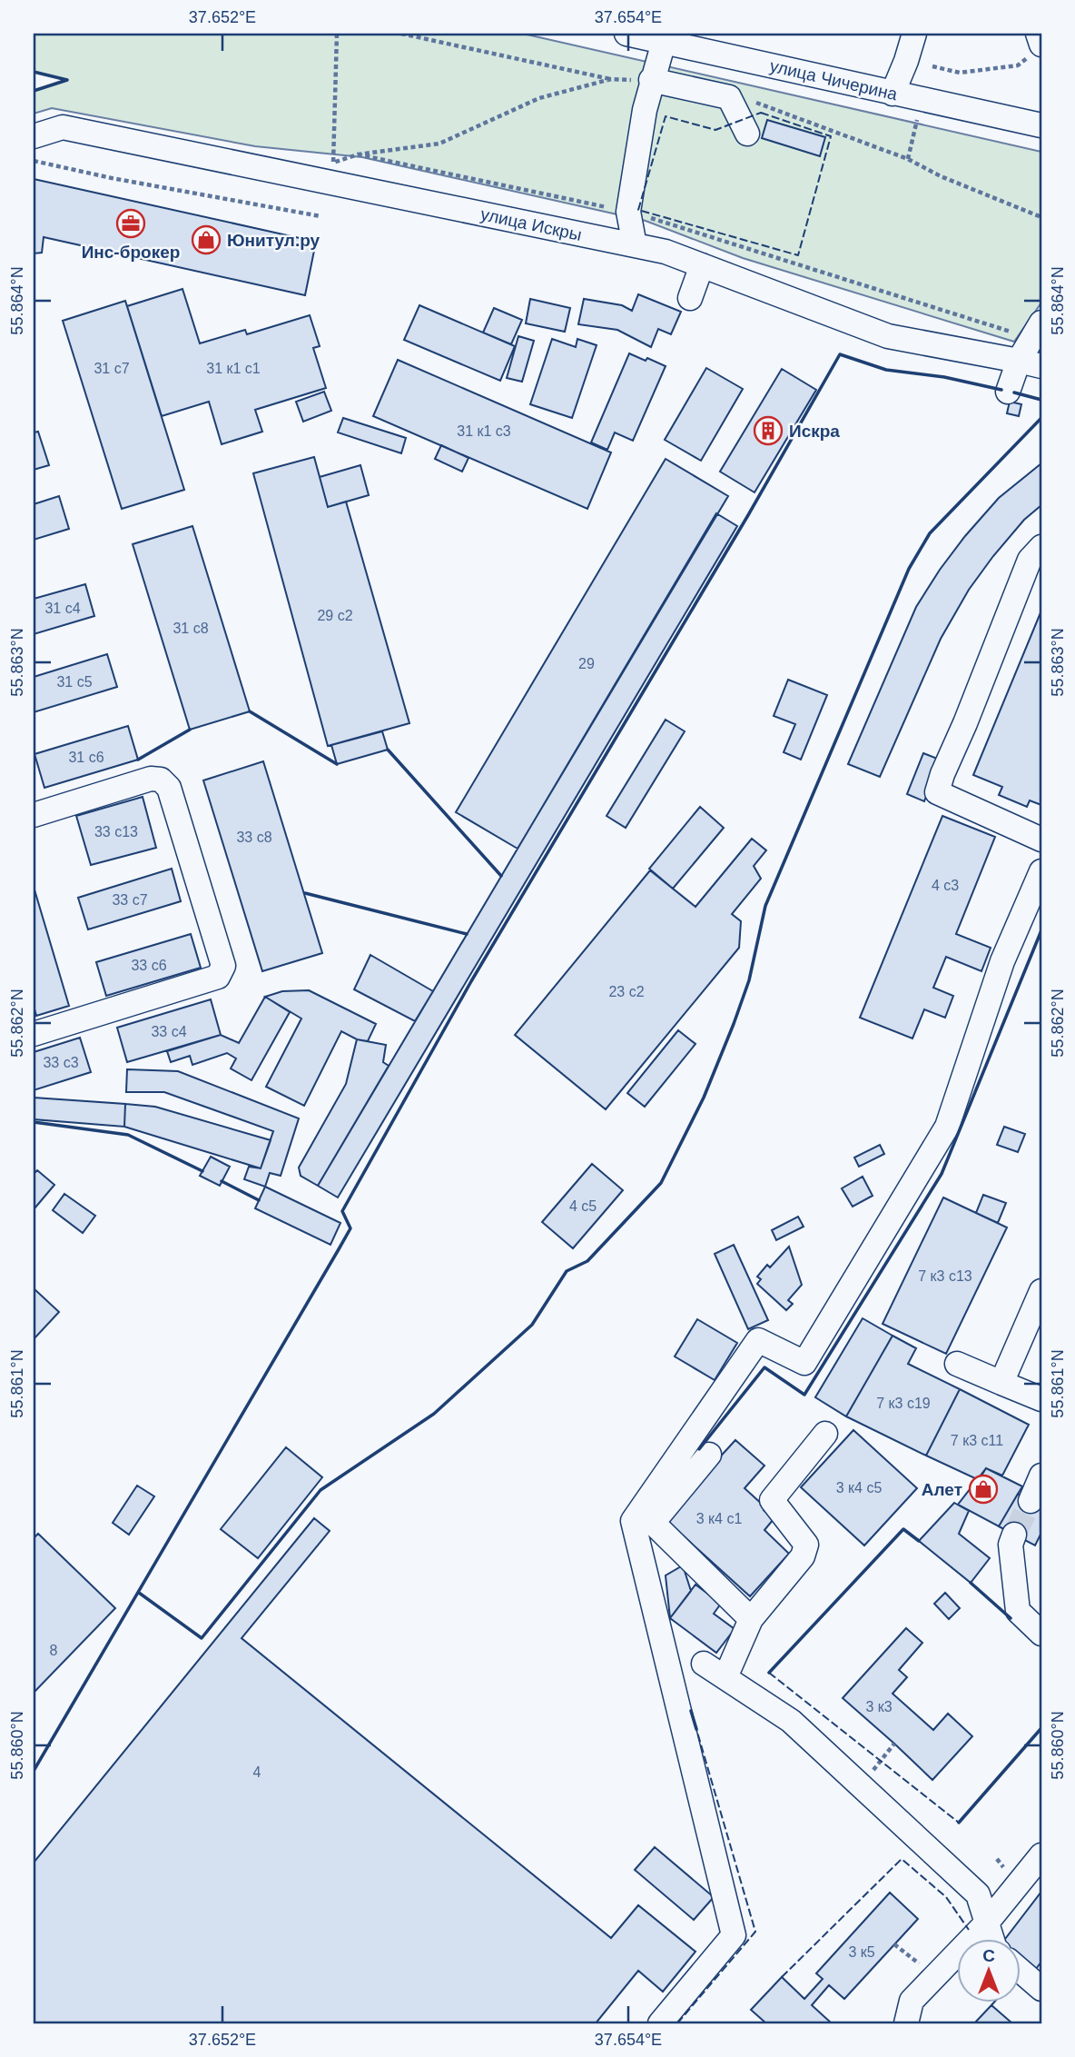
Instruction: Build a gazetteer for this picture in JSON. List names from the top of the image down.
{
  "streets": {
    "street": ["улица Чичерина", "улица Искры"]
  },
  "places": {
    "office": ["Инс-брокер"],
    "shop": ["Юнитул.ру", "Алет"],
    "building": ["Искра"]
  },
  "house_numbers": [
    "31 с7",
    "31 к1 с1",
    "31 к1 с3",
    "31 с4",
    "29 с2",
    "31 с8",
    "29",
    "31 с5",
    "31 с6",
    "33 с13",
    "33 с8",
    "4 с3",
    "33 с7",
    "33 с6",
    "23 с2",
    "33 с4",
    "33 с3",
    "4 с5",
    "7 к3 с13",
    "7 к3 с19",
    "7 к3 с11",
    "3 к4 с5",
    "3 к4 с1",
    "8",
    "3 к3",
    "4",
    "3 к5"
  ],
  "north": "top",
  "coordinates": [
    "37.652°E",
    "37.654°E",
    "55.864°N",
    "55.863°N",
    "55.862°N",
    "55.861°N",
    "55.860°N"
  ]
}
